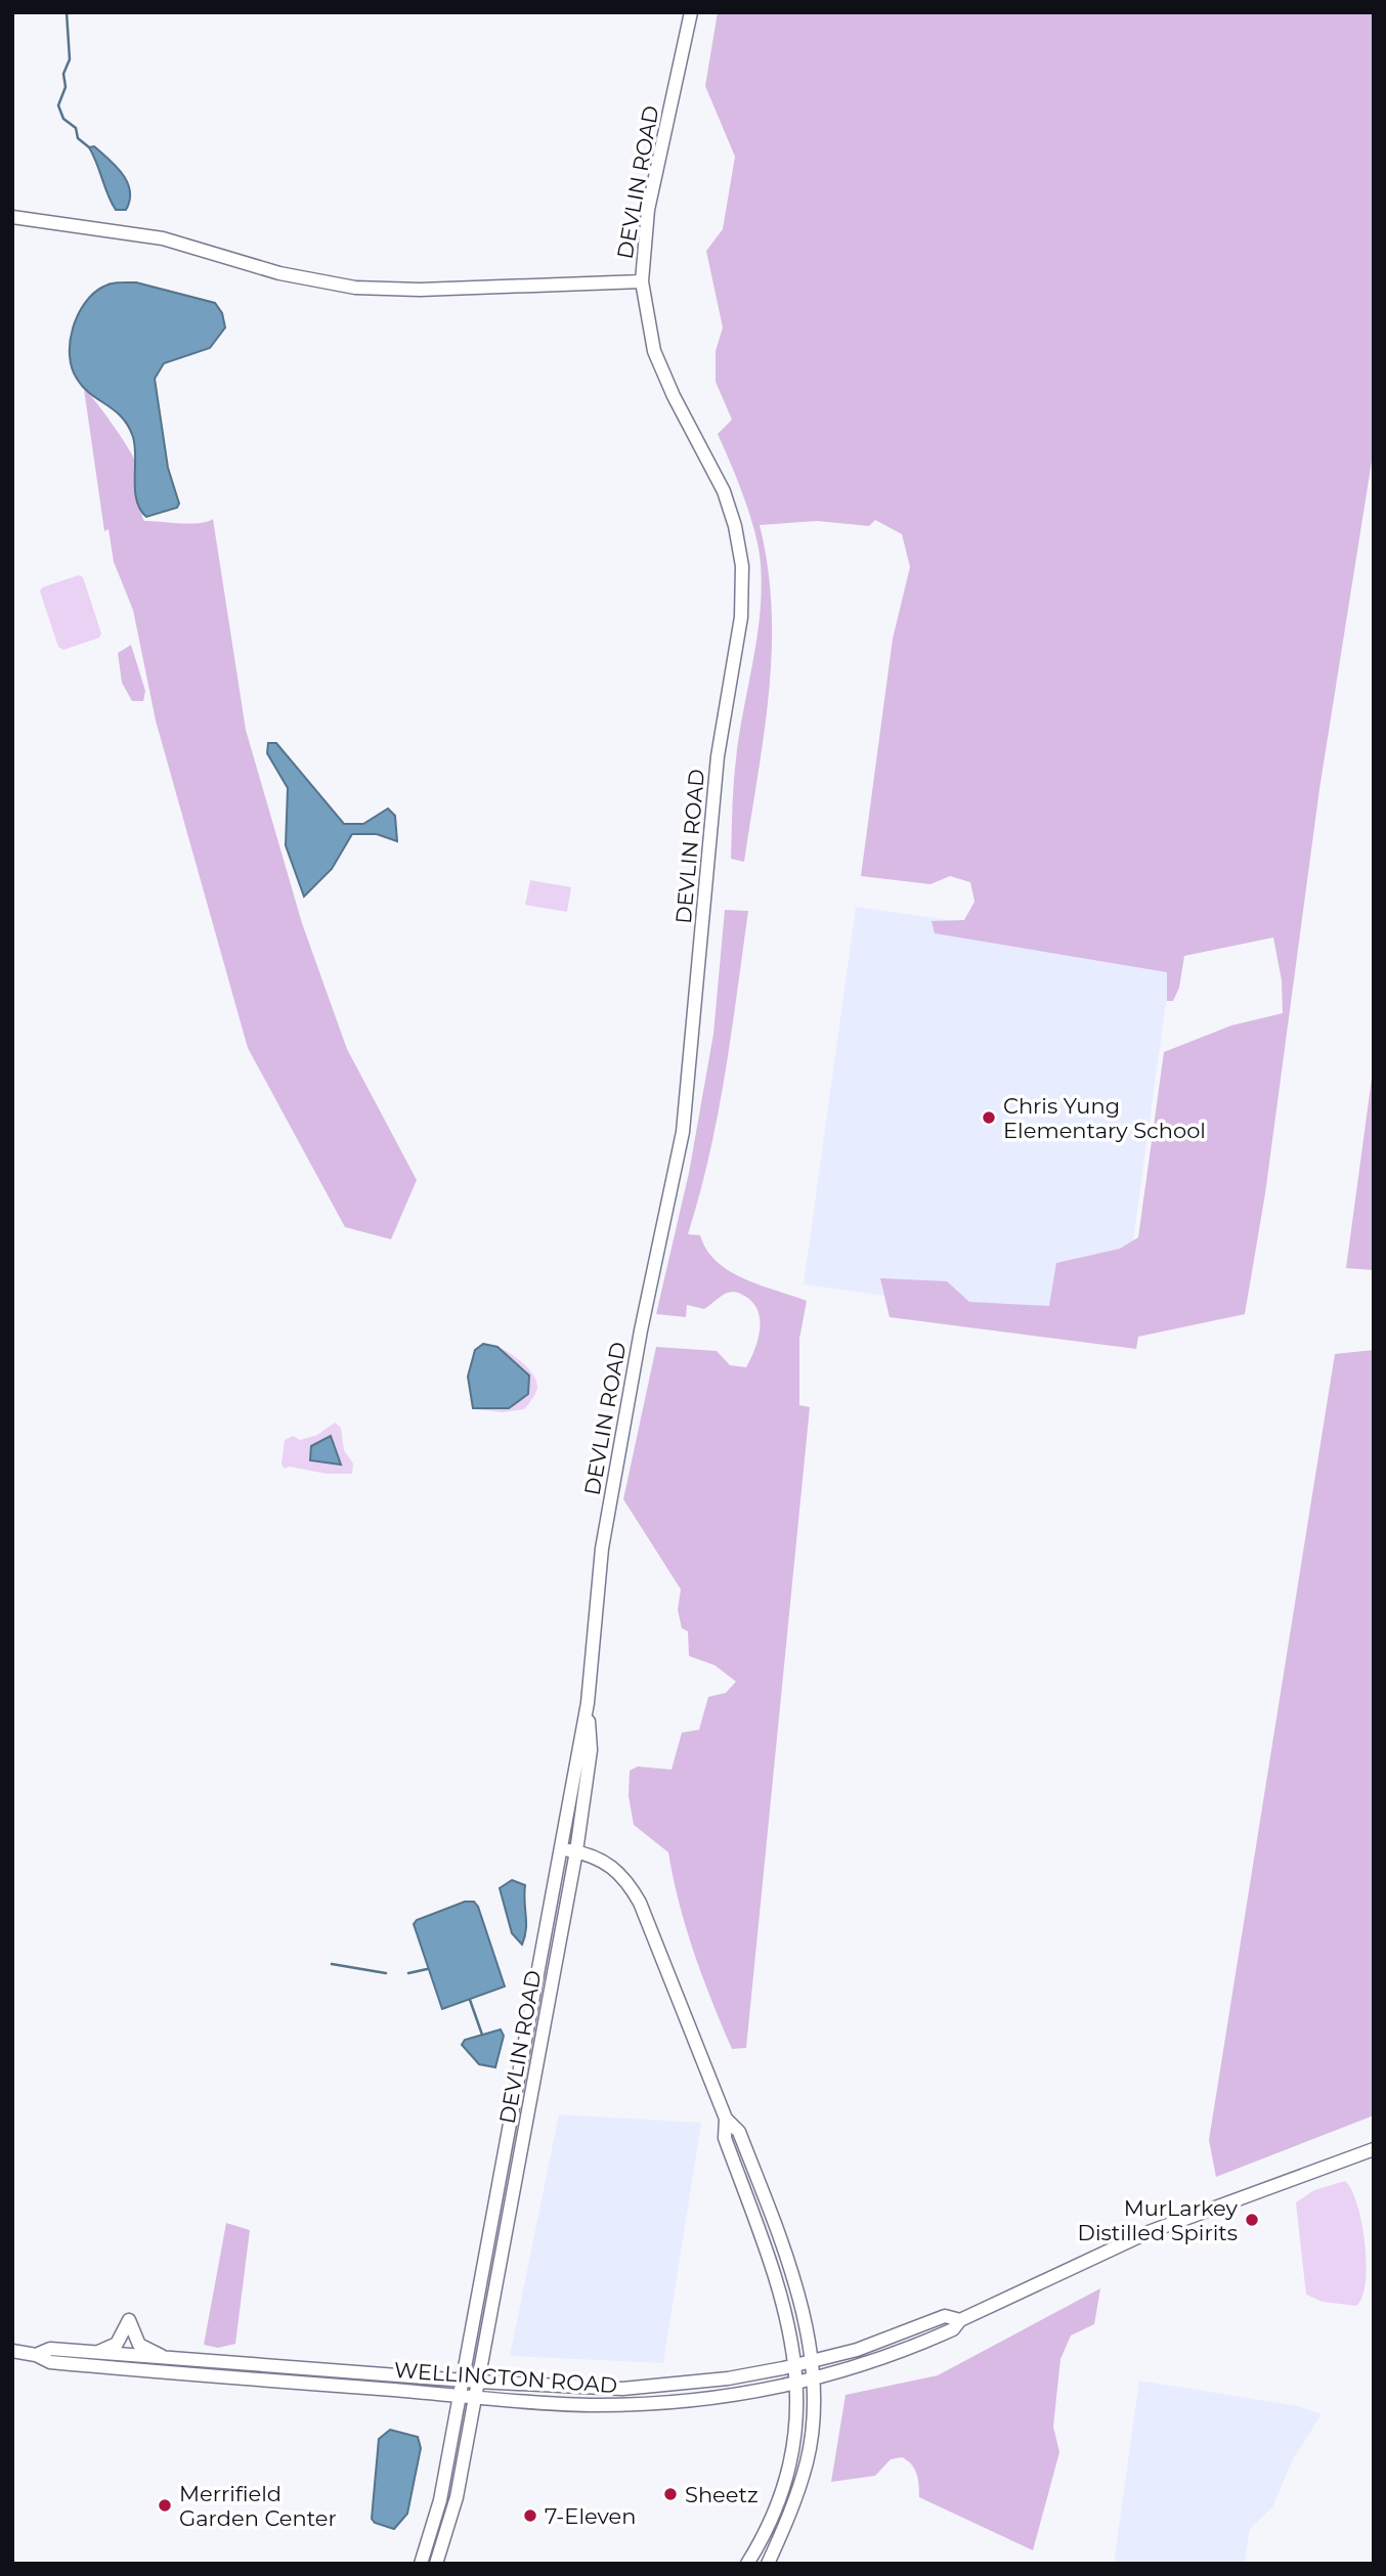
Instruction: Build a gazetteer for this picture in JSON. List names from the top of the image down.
{
  "streets": {
    "main road": ["DEVLIN ROAD", "WELLINGTON ROAD"]
  },
  "crossings": [
    ["DEVLIN ROAD", "WELLINGTON ROAD"]
  ],
  "places": [
    "Chris Yung Elementary School",
    "MurLarkey Distilled Spirits",
    "Sheetz",
    "Merrifield Garden Center",
    "7-Eleven"
  ]
}
